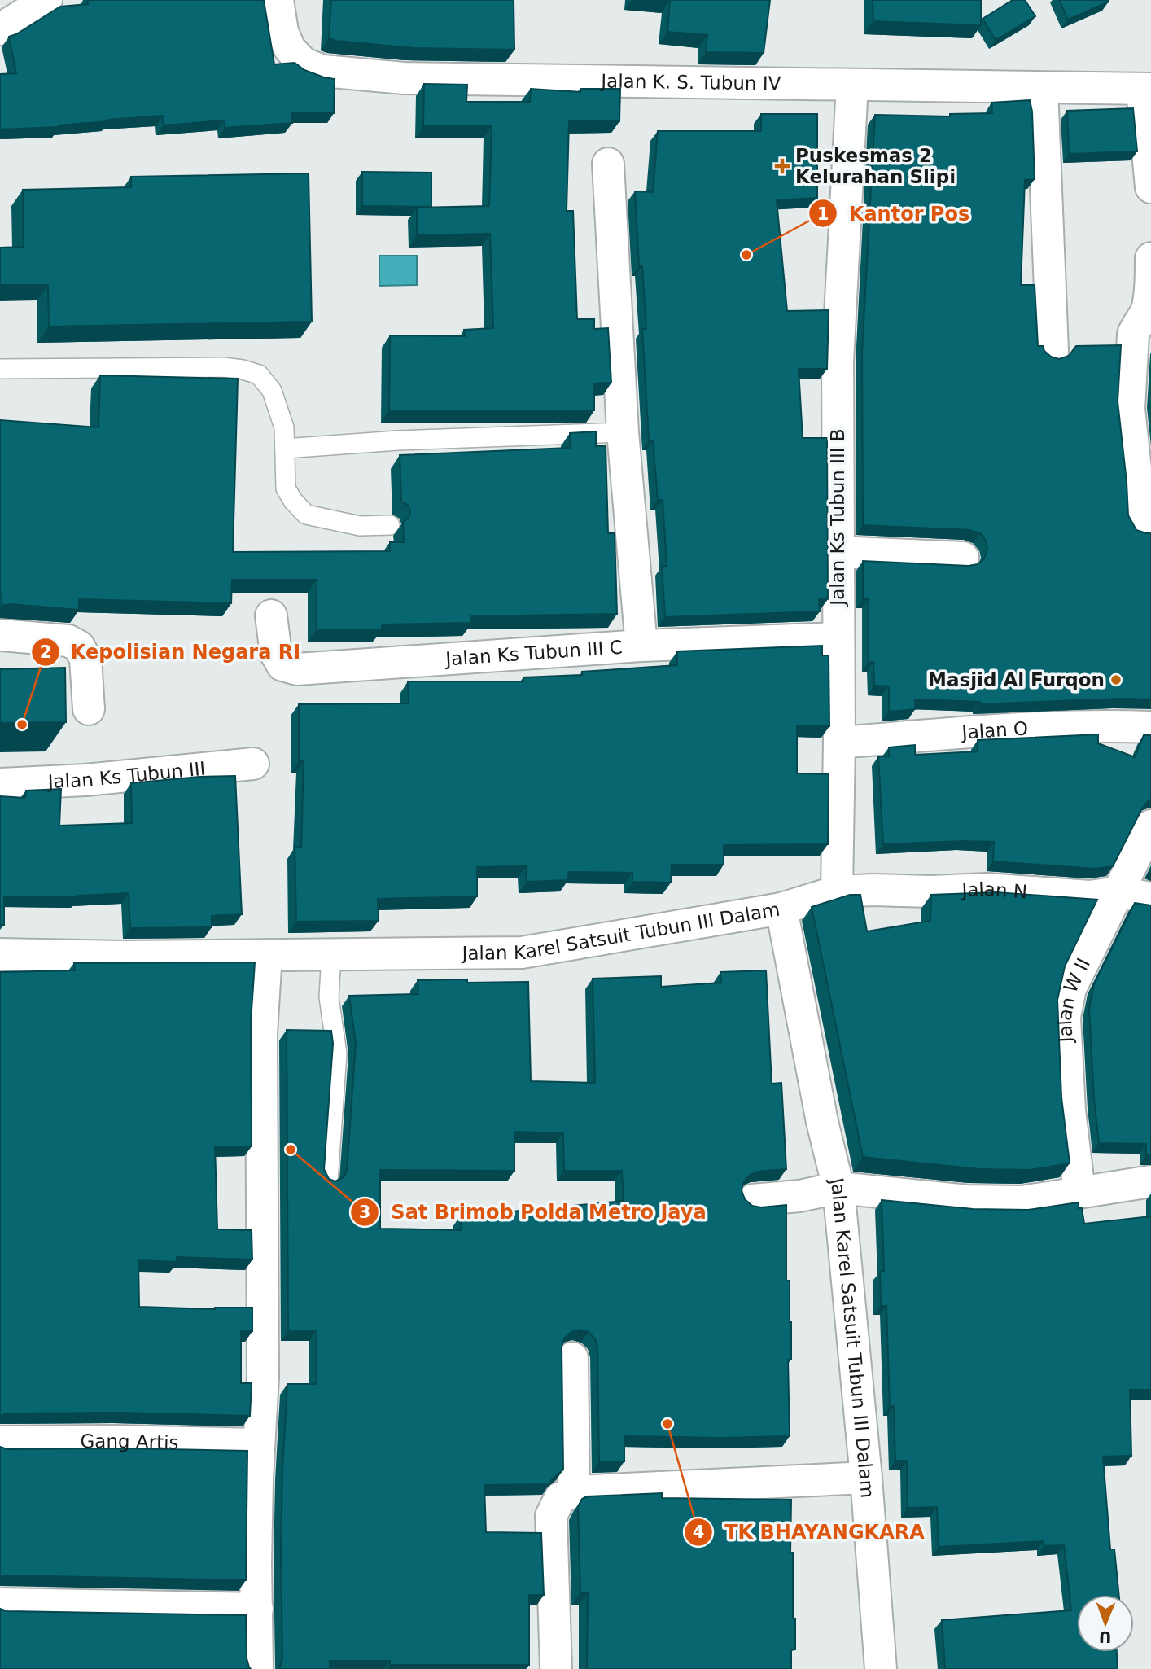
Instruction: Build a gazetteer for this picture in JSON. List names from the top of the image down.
{
  "streets": {
    "street": [
      "Jalan K. S. Tubun IV",
      "Jalan Ks Tubun III B",
      "Jalan Ks Tubun III C",
      "Jalan O",
      "Jalan Ks Tubun III",
      "Jalan N",
      "Jalan Karel Satsuit Tubun III Dalam",
      "Jalan W II",
      "Gang Artis"
    ]
  },
  "crossings": [
    ["Jalan K. S. Tubun IV", "Jalan Ks Tubun III B"],
    ["Jalan Ks Tubun III B", "Jalan Ks Tubun III C"],
    ["Jalan Ks Tubun III B", "Jalan O"],
    ["Jalan Ks Tubun III B", "Jalan N"],
    ["Jalan N", "Jalan W II"]
  ],
  "places": {
    "health": ["Puskesmas 2 Kelurahan Slipi"],
    "other": [
      "Kantor Pos",
      "Masjid Al Furqon",
      "Kepolisian Negara RI",
      "Sat Brimob Polda Metro Jaya",
      "TK BHAYANGKARA"
    ]
  },
  "north": "bottom"
}
